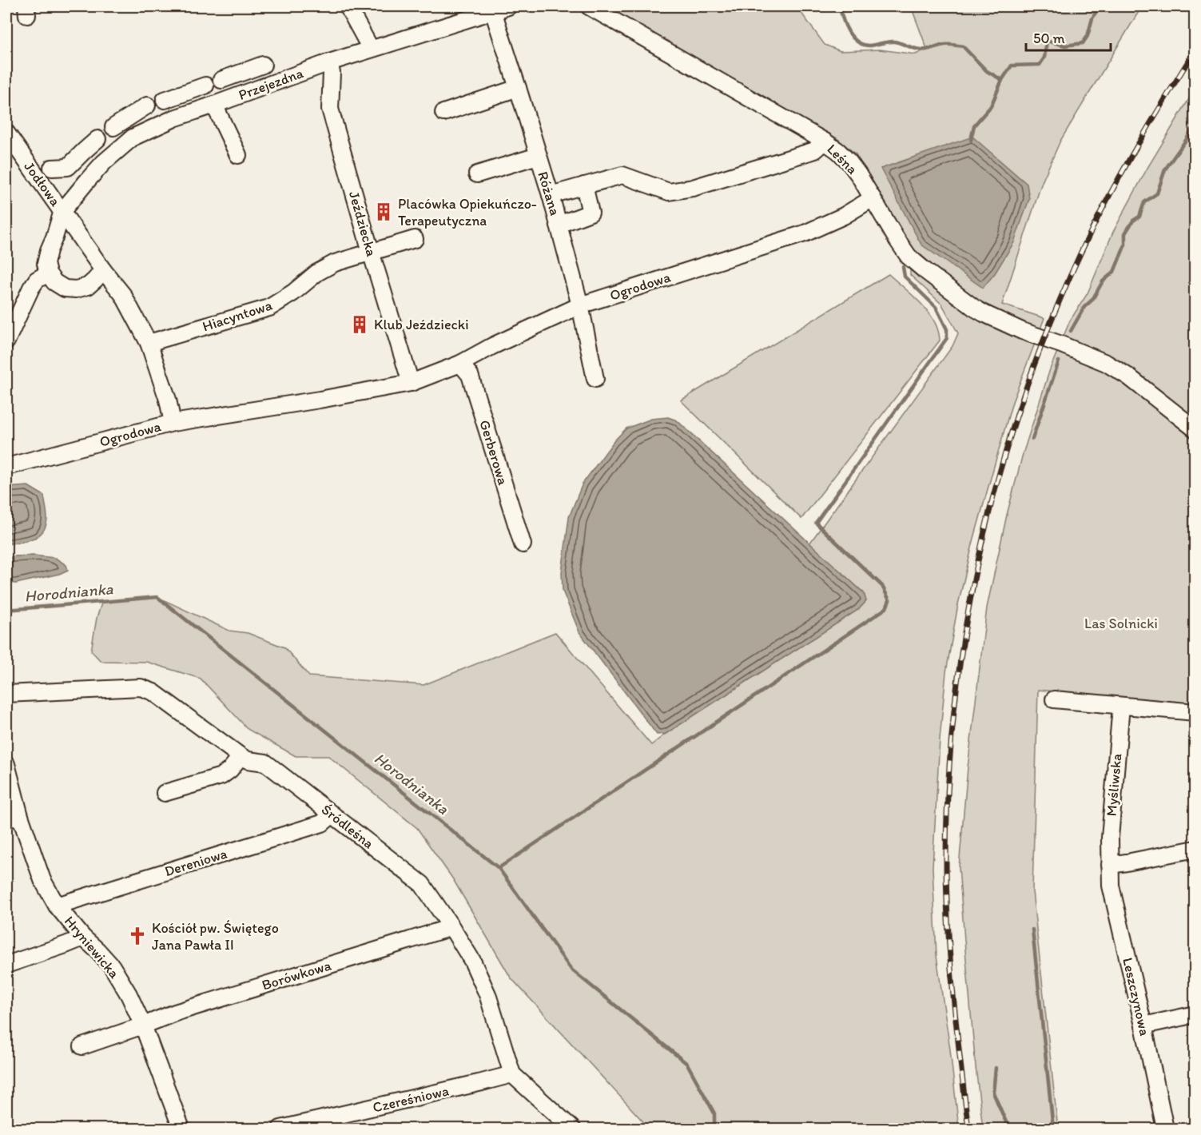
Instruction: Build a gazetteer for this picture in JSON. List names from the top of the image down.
{
  "streets": {
    "street": [
      "Przejezdna",
      "Leśna",
      "Jodłowa",
      "Różana",
      "Jeździecka",
      "Ogrodowa",
      "Hiacyntowa",
      "Gerberowa",
      "Myśliwska",
      "Śródleśna",
      "Dereniowa",
      "Hryniewicka",
      "Borówkowa",
      "Leszczynowa",
      "Czereśniowa"
    ]
  },
  "crossings": [
    ["Przejezdna", "Jodłowa"],
    ["Przejezdna", "Różana"],
    ["Przejezdna", "Jeździecka"],
    ["Leśna", "Ogrodowa"],
    ["Jodłowa", "Ogrodowa"],
    ["Jodłowa", "Hiacyntowa"],
    ["Różana", "Ogrodowa"],
    ["Jeździecka", "Ogrodowa"],
    ["Jeździecka", "Hiacyntowa"],
    ["Ogrodowa", "Hiacyntowa"],
    ["Ogrodowa", "Gerberowa"],
    ["Myśliwska", "Leszczynowa"],
    ["Śródleśna", "Dereniowa"],
    ["Śródleśna", "Borówkowa"],
    ["Śródleśna", "Czereśniowa"],
    ["Dereniowa", "Hryniewicka"],
    ["Hryniewicka", "Borówkowa"]
  ],
  "water": ["Horodnianka"],
  "parks": ["Las Solnicki"],
  "places": {
    "building": ["Placówka Opiekuńczo- Terapeutyczna", "Klub Jeździecki"],
    "church": ["Kościół pw. Świętego Jana Pawła II"]
  },
  "scale_bar": "50 m"
}
